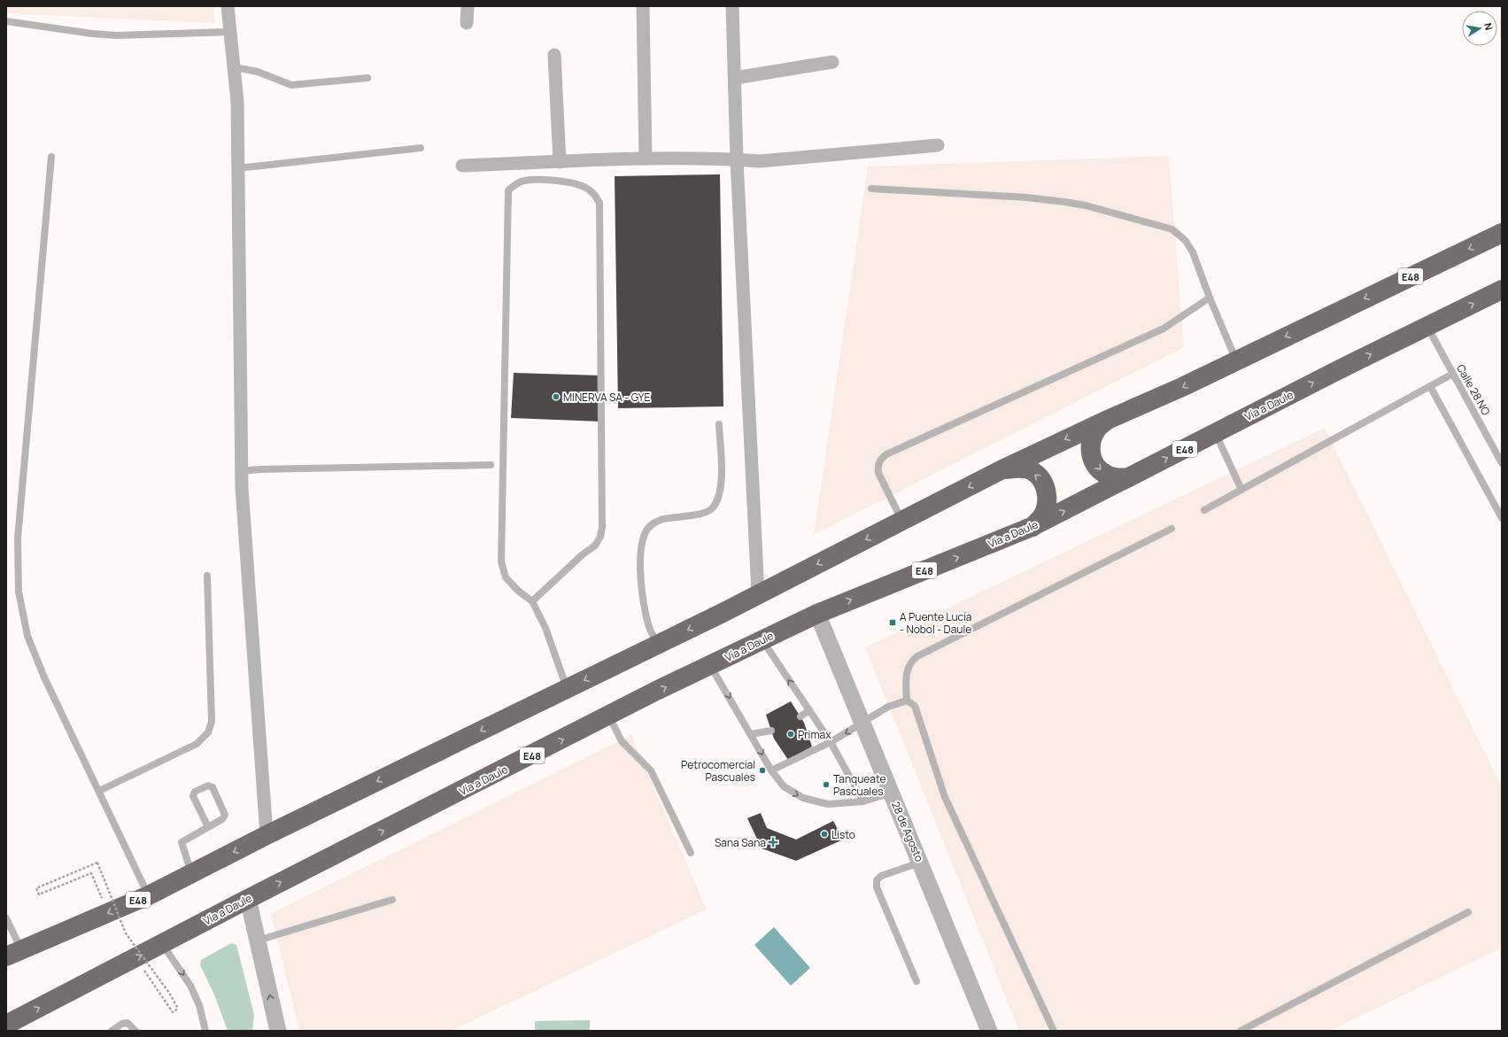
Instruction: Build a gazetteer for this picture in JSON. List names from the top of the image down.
{
  "streets": {
    "highway": ["E48", "Vía a Daule"],
    "street": ["28 de Agosto"],
    "lane": ["Calle 28 NO"]
  },
  "crossings": [
    ["Calle 28 NO", "Vía a Daule"],
    ["Vía a Daule", "28 de Agosto"]
  ],
  "places": {
    "other": [
      "MINERVA SA - GYE",
      "Primax",
      "Petrocomercial Pascuales",
      "Tanqueate Pascuales",
      "Listo"
    ],
    "transit": ["A Puente Lucía - Nobol - Daule"],
    "health": ["Sana Sana"]
  },
  "north": "right"
}
